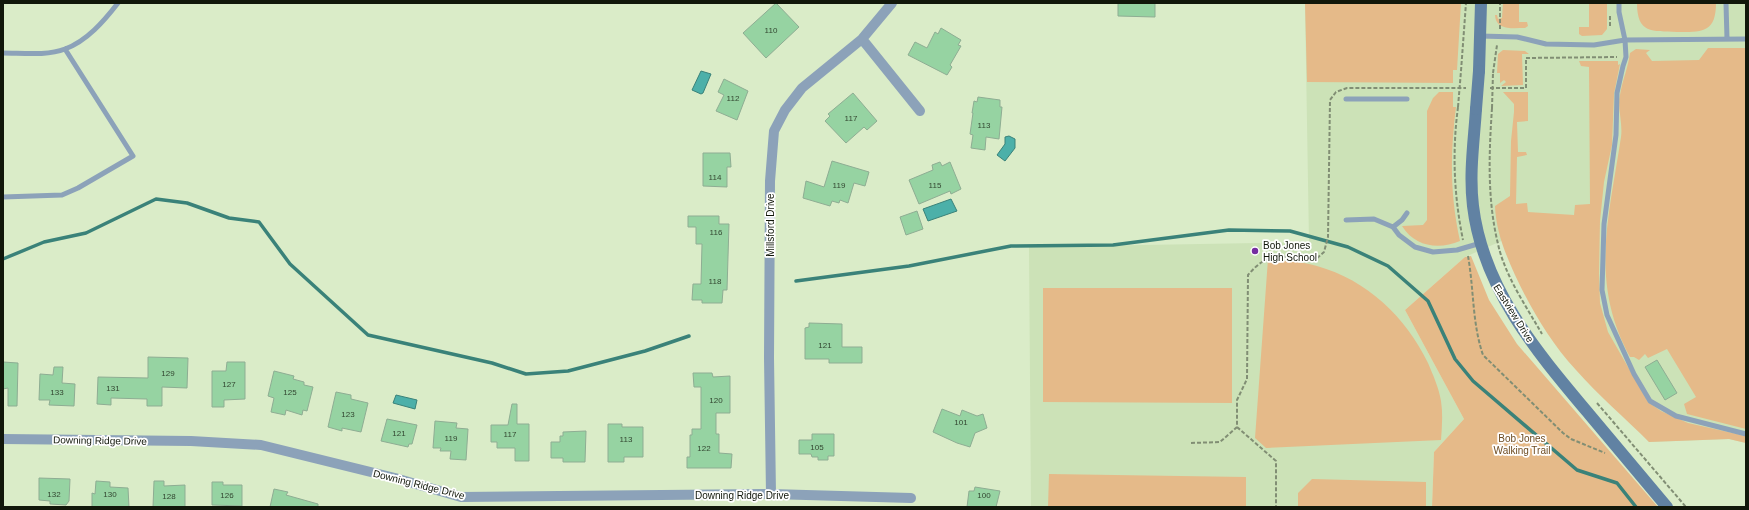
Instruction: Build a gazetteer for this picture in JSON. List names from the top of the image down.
{
  "streets": {
    "street": ["Millsford Drive", "Eastview Drive", "Downing Ridge Drive"]
  },
  "crossings": [
    ["Millsford Drive", "Downing Ridge Drive"]
  ],
  "parks": ["Bob Jones Walking Trail"],
  "places": ["Bob Jones High School"],
  "house_numbers": [
    "110",
    "112",
    "117",
    "113",
    "114",
    "119",
    "115",
    "116",
    "118",
    "121",
    "129",
    "127",
    "131",
    "133",
    "125",
    "120",
    "123",
    "101",
    "121",
    "117",
    "119",
    "113",
    "105",
    "122",
    "132",
    "130",
    "126",
    "100",
    "128"
  ]
}
